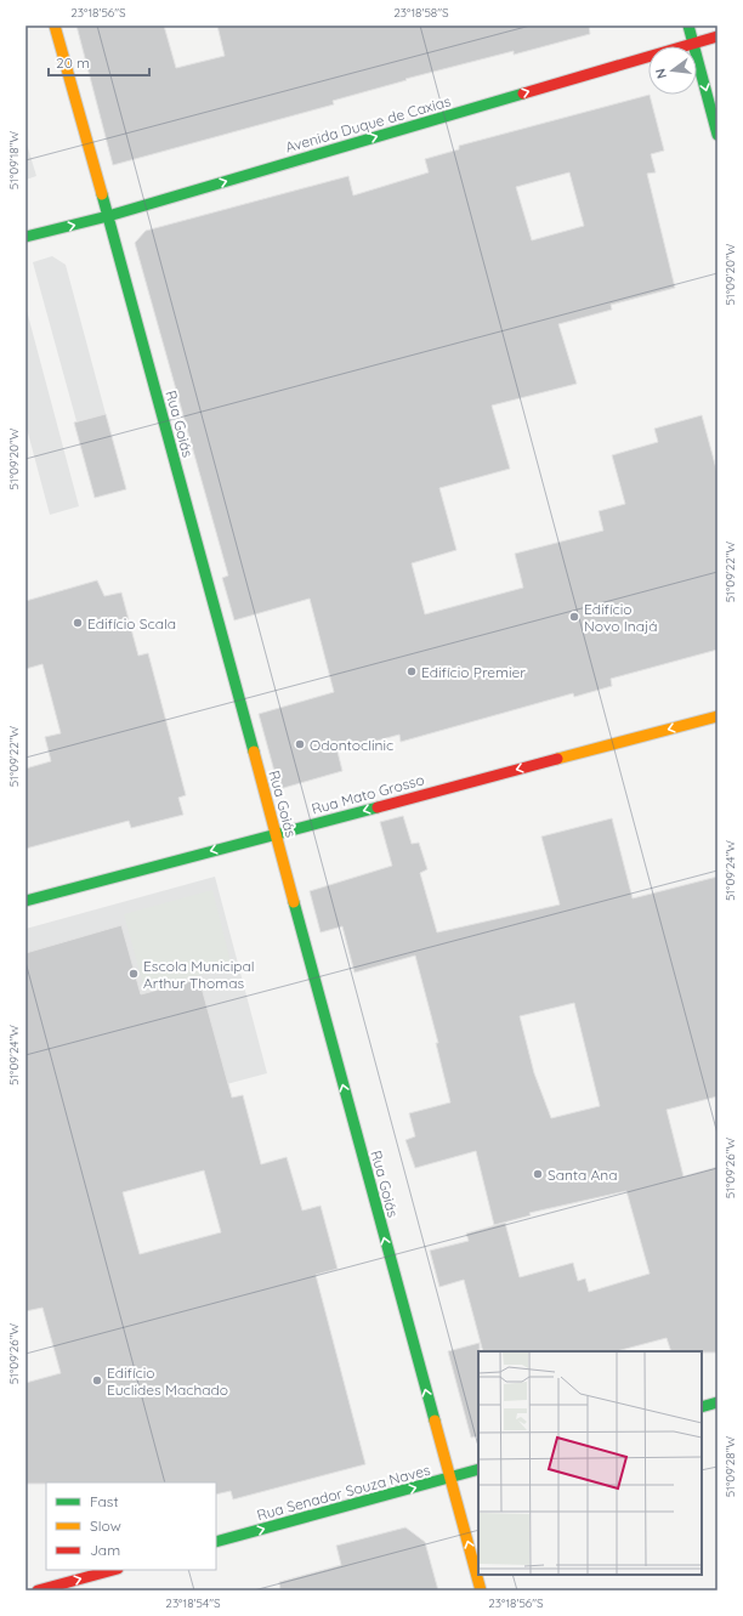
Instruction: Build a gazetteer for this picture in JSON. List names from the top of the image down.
{
  "streets": {
    "main road": [
      "Avenida Duque de Caxias",
      "Rua Goiás",
      "Rua Mato Grosso",
      "Rua Senador Souza Naves"
    ]
  },
  "crossings": [
    ["Avenida Duque de Caxias", "Rua Goiás"],
    ["Rua Goiás", "Rua Mato Grosso"],
    ["Rua Goiás", "Rua Senador Souza Naves"]
  ],
  "one_way": [
    "Avenida Duque de Caxias",
    "Rua Goiás",
    "Rua Mato Grosso",
    "Rua Senador Souza Naves"
  ],
  "places": [
    "Edifício Novo Inajá",
    "Edifício Scala",
    "Edifício Premier",
    "Odontoclinic",
    "Escola Municipal Arthur Thomas",
    "Santa Ana",
    "Edifício Euclides Machado"
  ],
  "legend": ["Fast", "Slow", "Jam"],
  "scale_bar": "20 m",
  "north": "left",
  "coordinates": [
    "23°18'56\"S",
    "23°18'58\"S",
    "51°09'18\"W",
    "51°09'20\"W",
    "51°09'22\"W",
    "51°09'24\"W",
    "51°09'26\"W",
    "51°09'28\"W",
    "23°18'54\"S"
  ]
}
